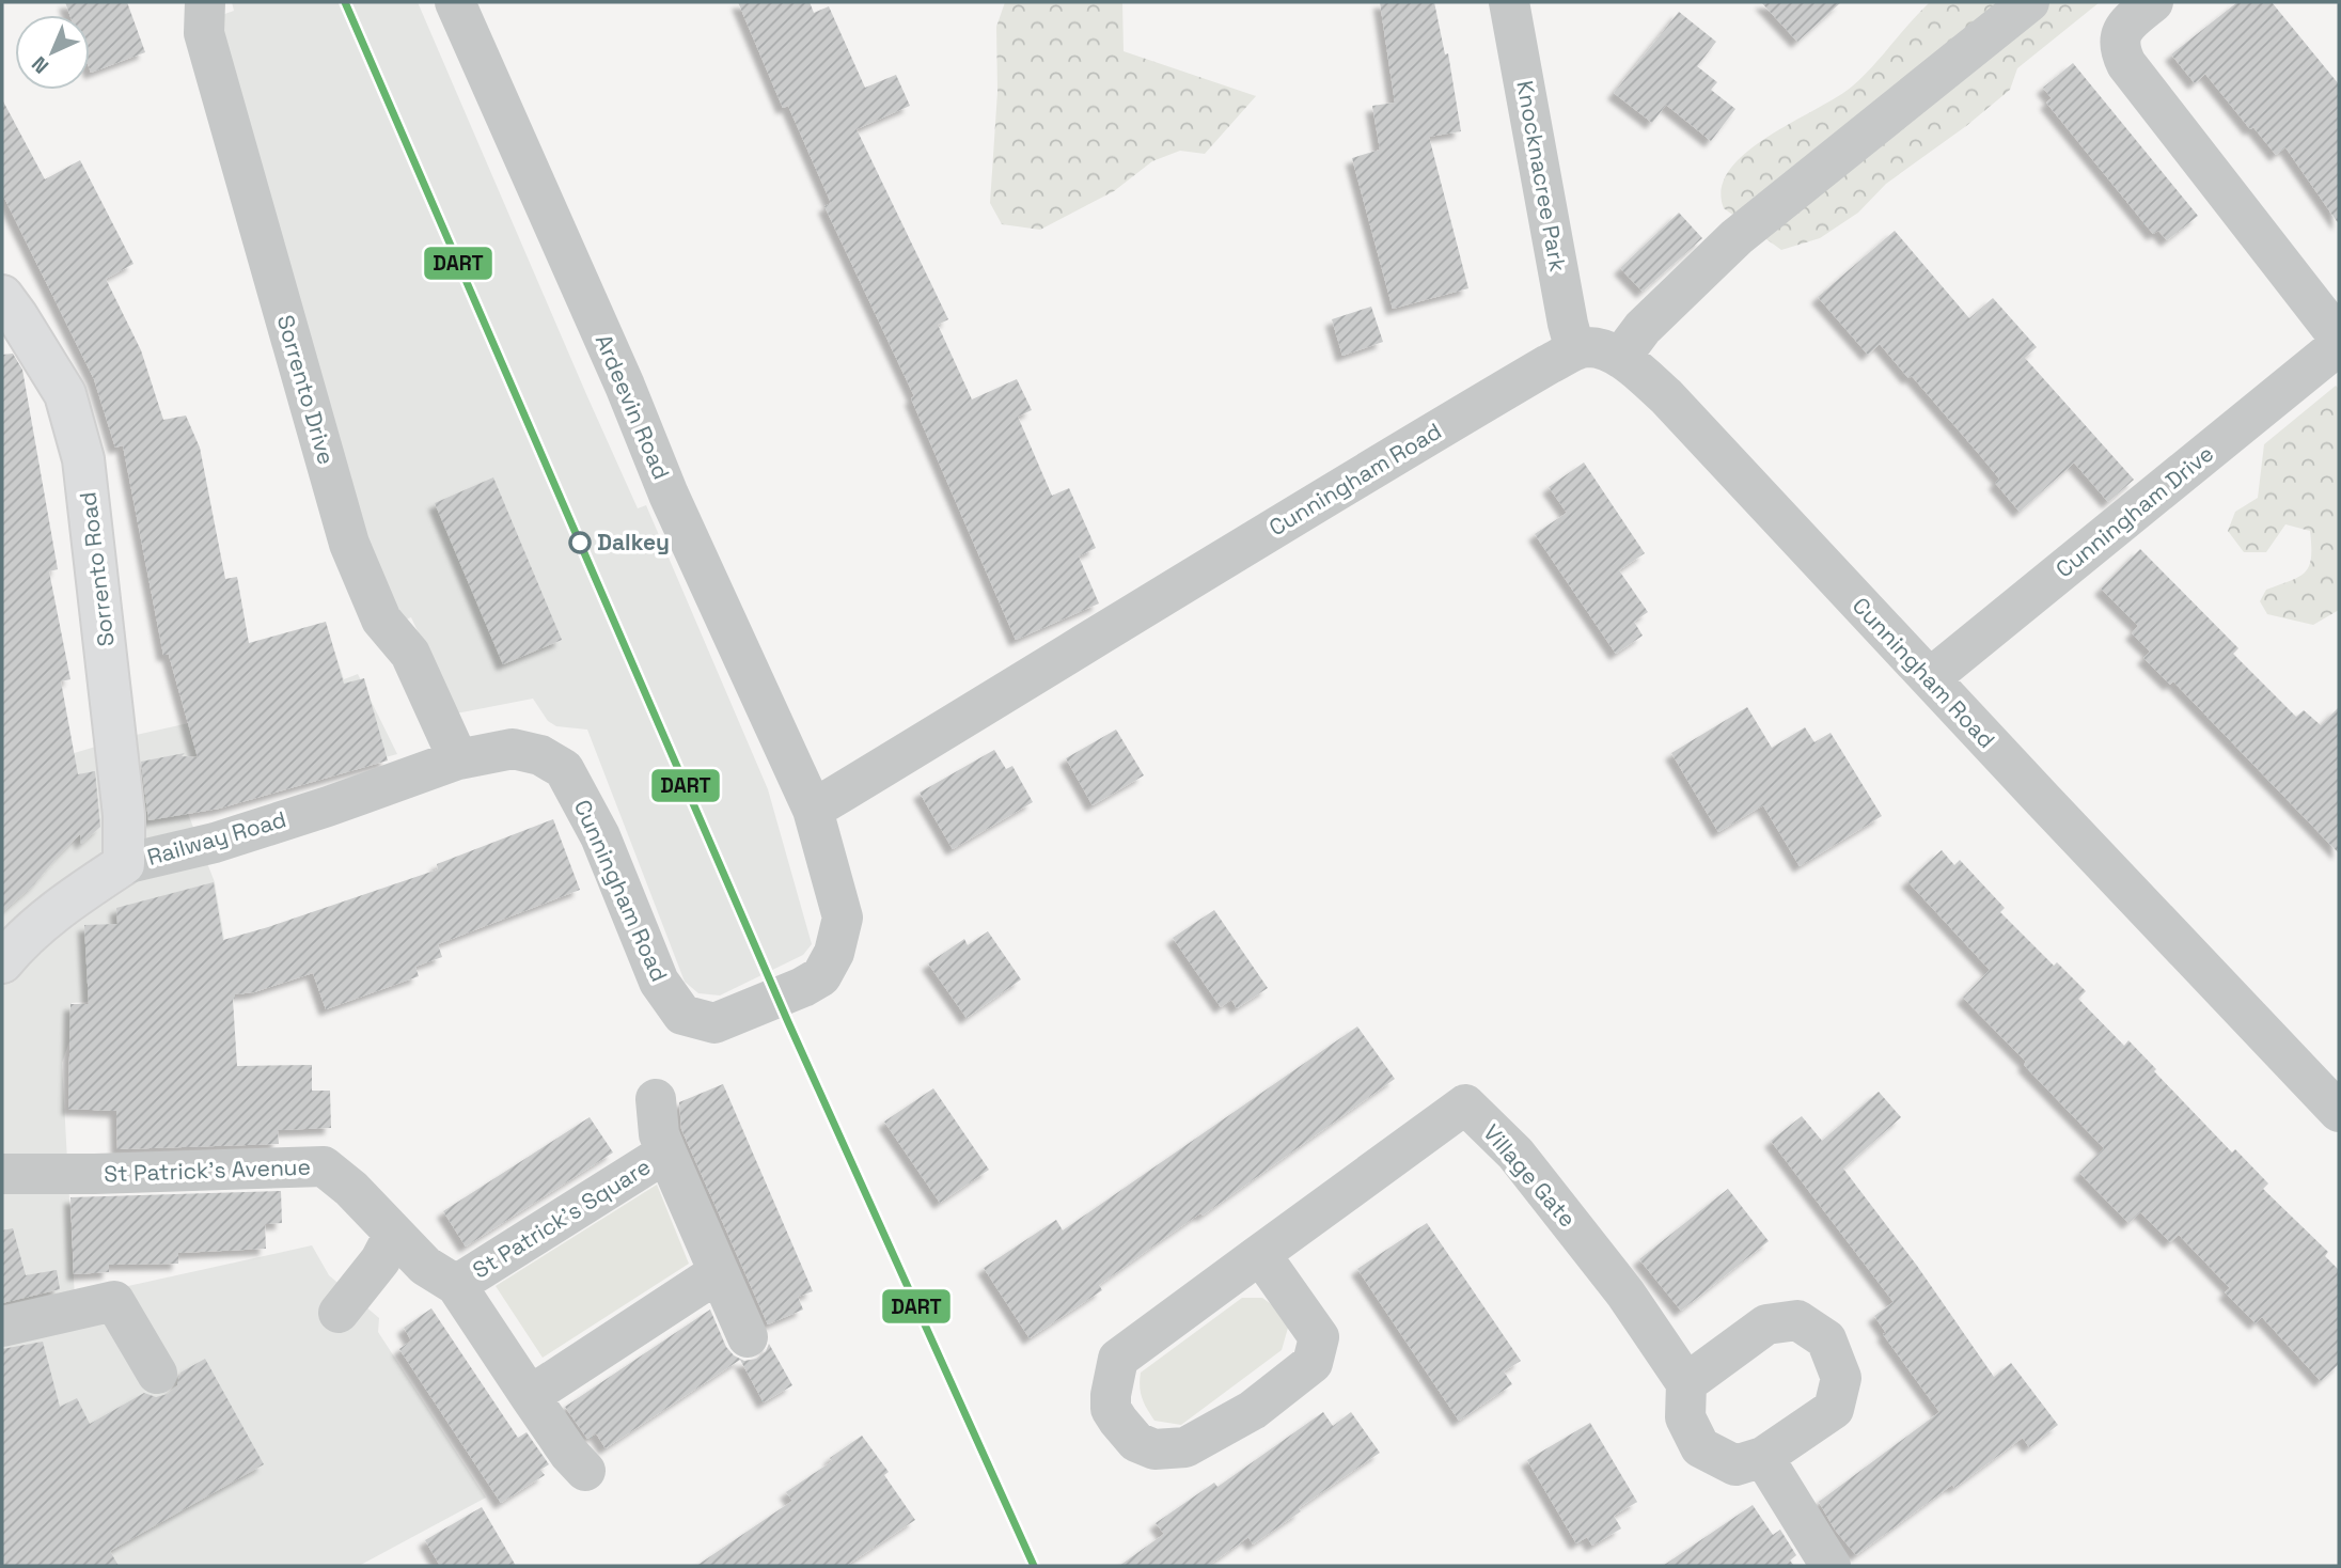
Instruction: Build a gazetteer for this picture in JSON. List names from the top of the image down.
{
  "streets": {
    "main road": ["Sorrento Road", "Railway Road"],
    "street": [
      "Knocknacree Park",
      "Sorrento Drive",
      "Ardeevin Road",
      "Cunningham Road",
      "Cunningham Drive",
      "St Patrick's Avenue",
      "Village Gate",
      "St Patrick's Square"
    ]
  },
  "crossings": [
    ["Knocknacree Park", "Cunningham Road"],
    ["Sorrento Drive", "Cunningham Road"],
    ["Sorrento Drive", "Railway Road"],
    ["Ardeevin Road", "Cunningham Road"],
    ["Cunningham Road", "Cunningham Drive"],
    ["Cunningham Road", "Railway Road"],
    ["Sorrento Road", "Railway Road"],
    ["St Patrick's Avenue", "St Patrick's Square"]
  ],
  "places": ["Dalkey"],
  "lines": ["transit line DART"],
  "north": "bottom left"
}
